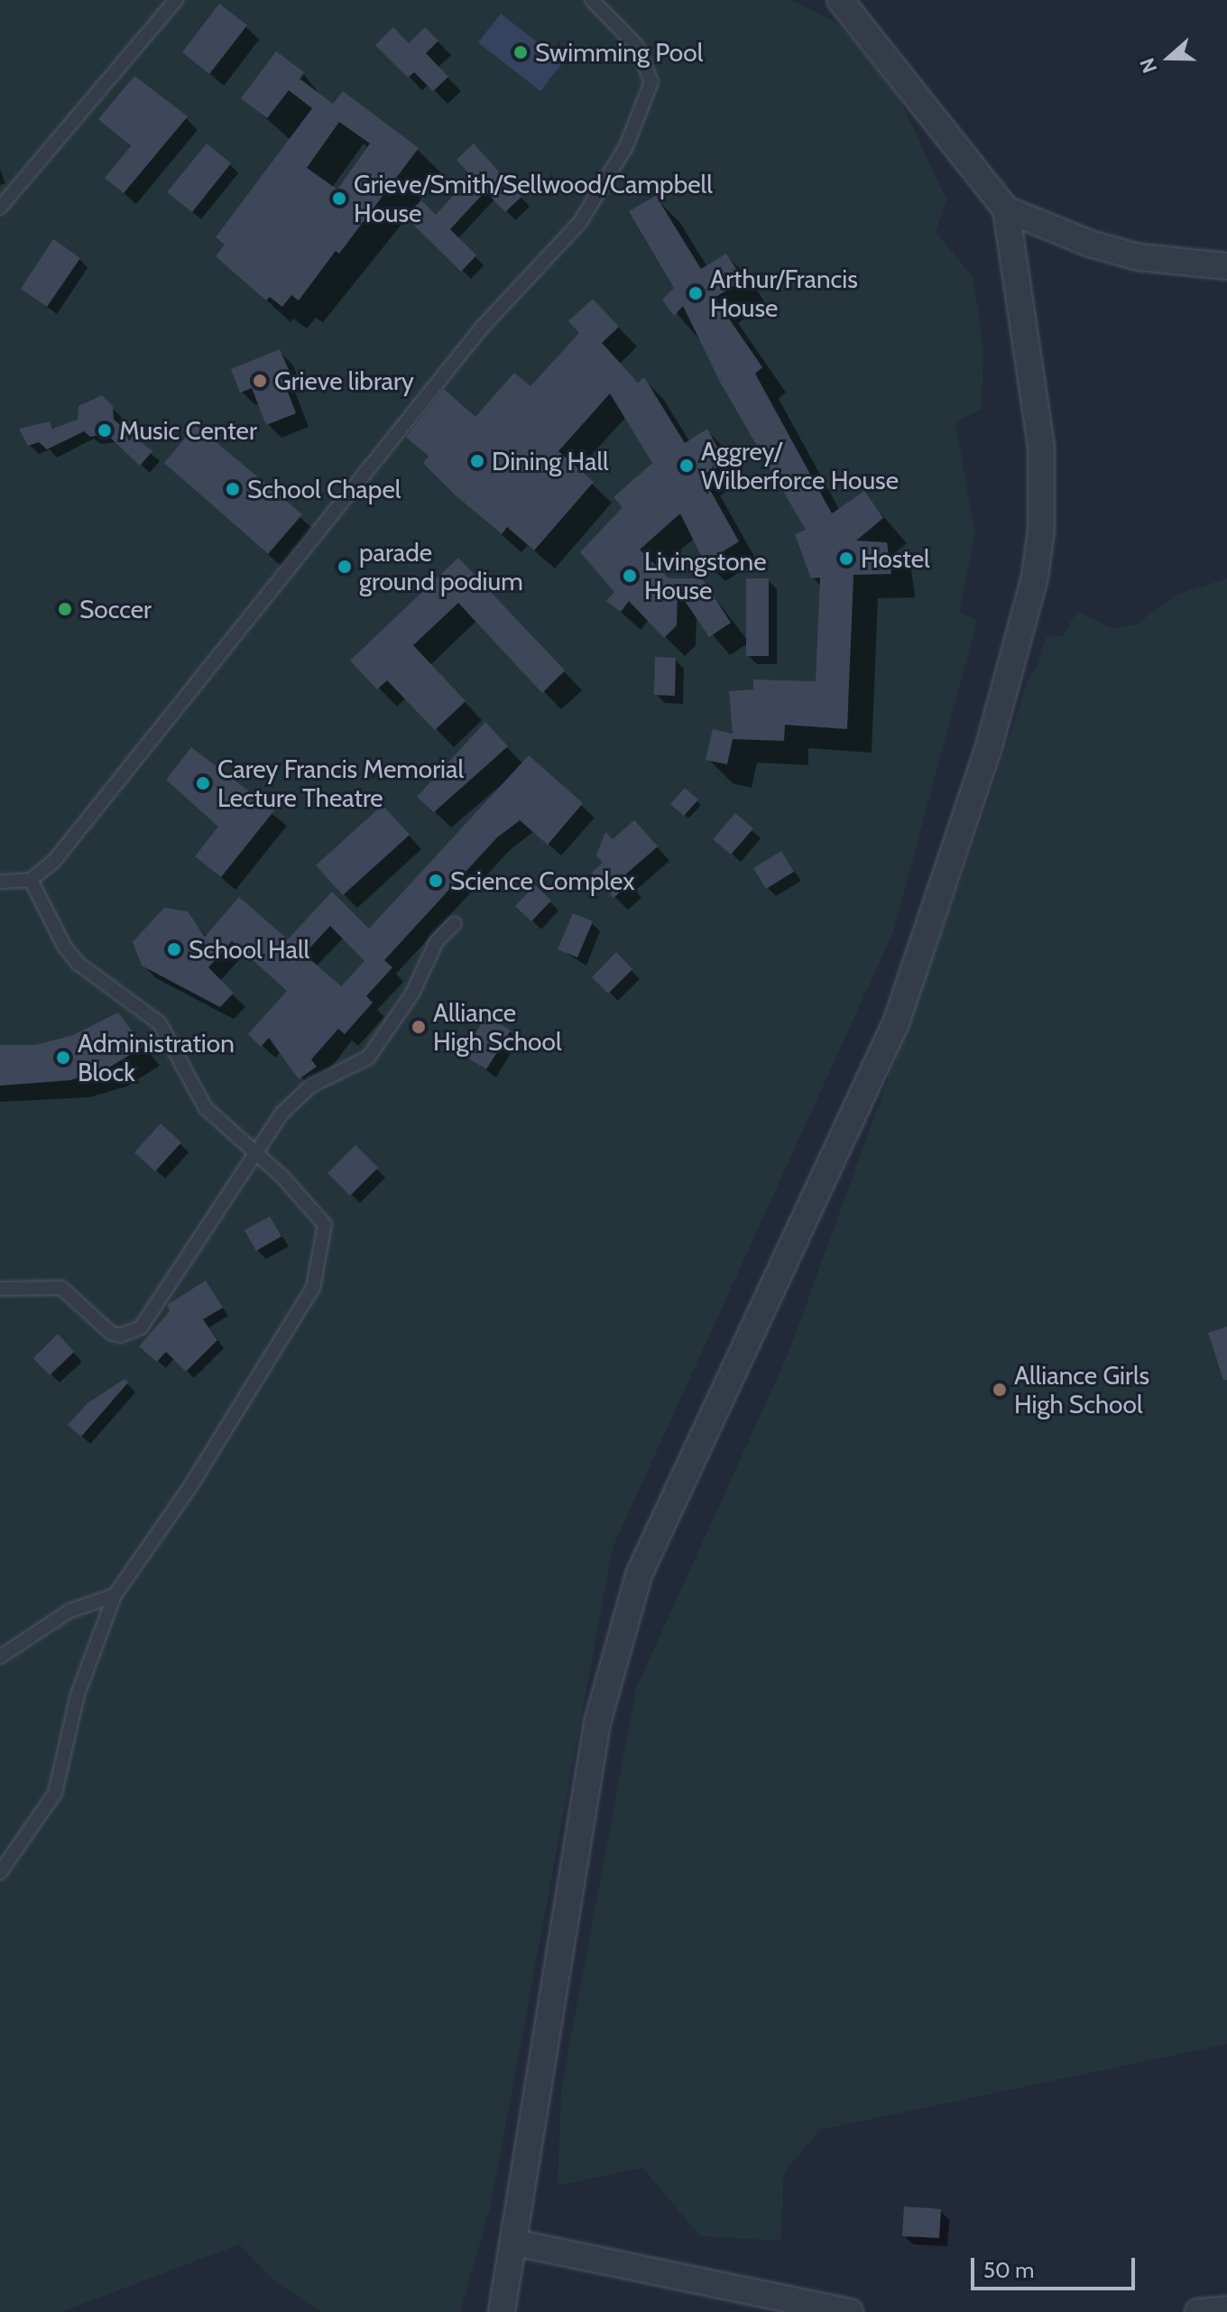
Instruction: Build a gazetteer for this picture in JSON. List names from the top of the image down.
{
  "places": [
    "Swimming Pool",
    "Grieve/Smith/Sellwood/Campbell House",
    "Arthur/Francis House",
    "Grieve library",
    "Music Center",
    "Dining Hall",
    "Aggrey/ Wilberforce House",
    "School Chapel",
    "Hostel",
    "parade ground podium",
    "Livingstone House",
    "Soccer",
    "Carey Francis Memorial Lecture Theatre",
    "Science Complex",
    "School Hall",
    "Alliance High School",
    "Administration Block",
    "Alliance Girls High School"
  ],
  "scale_bar": "50 m",
  "north": "left"
}
